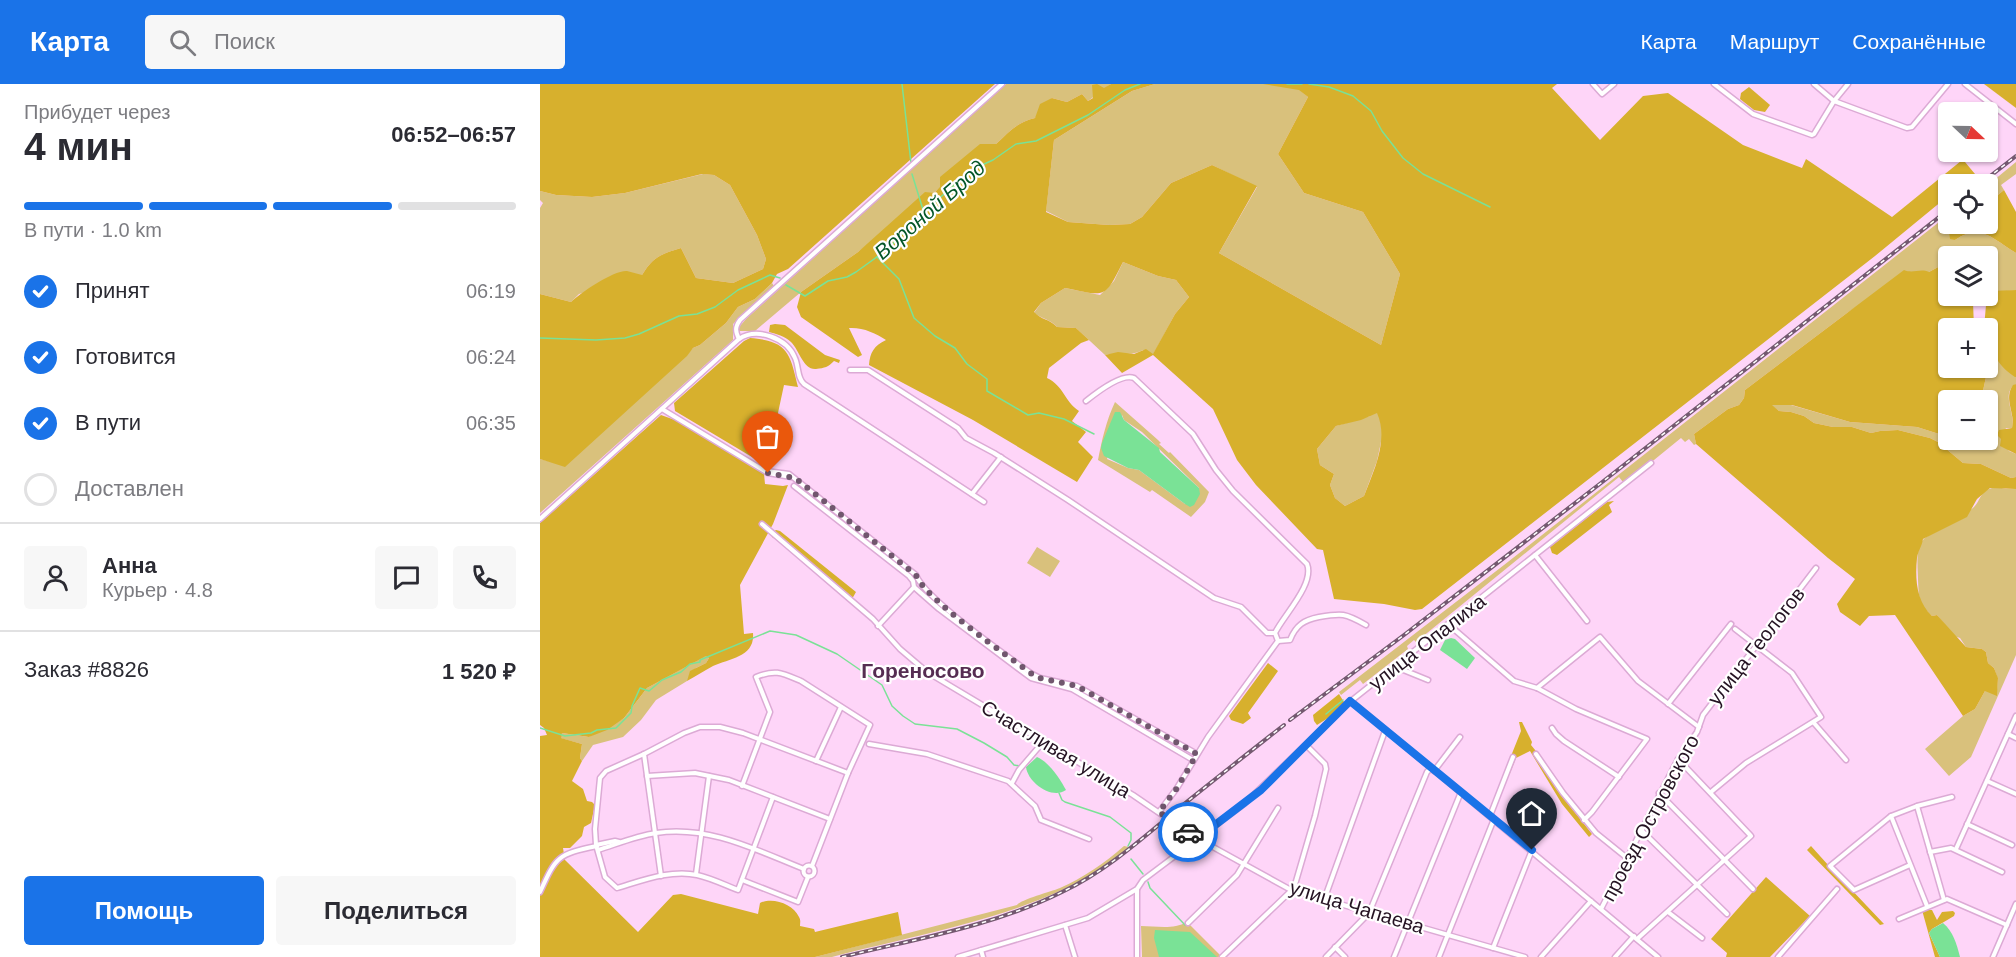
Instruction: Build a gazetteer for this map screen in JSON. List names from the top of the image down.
{
  "streets": {
    "street": [
      "улица Опалиха",
      "улица Геологов",
      "Счастливая улица",
      "проезд Островского",
      "улица Чапаева"
    ]
  },
  "crossings": [
    ["улица Опалиха", "Счастливая улица"],
    ["улица Опалиха", "улица Чапаева"],
    ["улица Геологов", "проезд Островского"],
    ["Счастливая улица", "улица Чапаева"]
  ],
  "districts": ["Гореносово"],
  "water": ["Вороной Брод"],
  "north": "right",
  "page": {
    "header": "Карта",
    "search": "Поиск",
    "nav": ["Карта", "Маршрут", "Сохранённые"],
    "heading": ["4 мин", "Прибудет через", "06:52–06:57"],
    "panel": [
      "Анна",
      "Курьер · 4.8",
      "Заказ #8826",
      "1 520 ₽"
    ],
    "map_buttons": ["+", "−"],
    "bar": "В пути · 1.0 km",
    "list": [
      ["Принят", "06:19"],
      ["Готовится", "06:24"],
      ["В пути", "06:35"],
      "Доставлен"
    ],
    "buttons": ["Помощь", "Поделиться"]
  }
}
